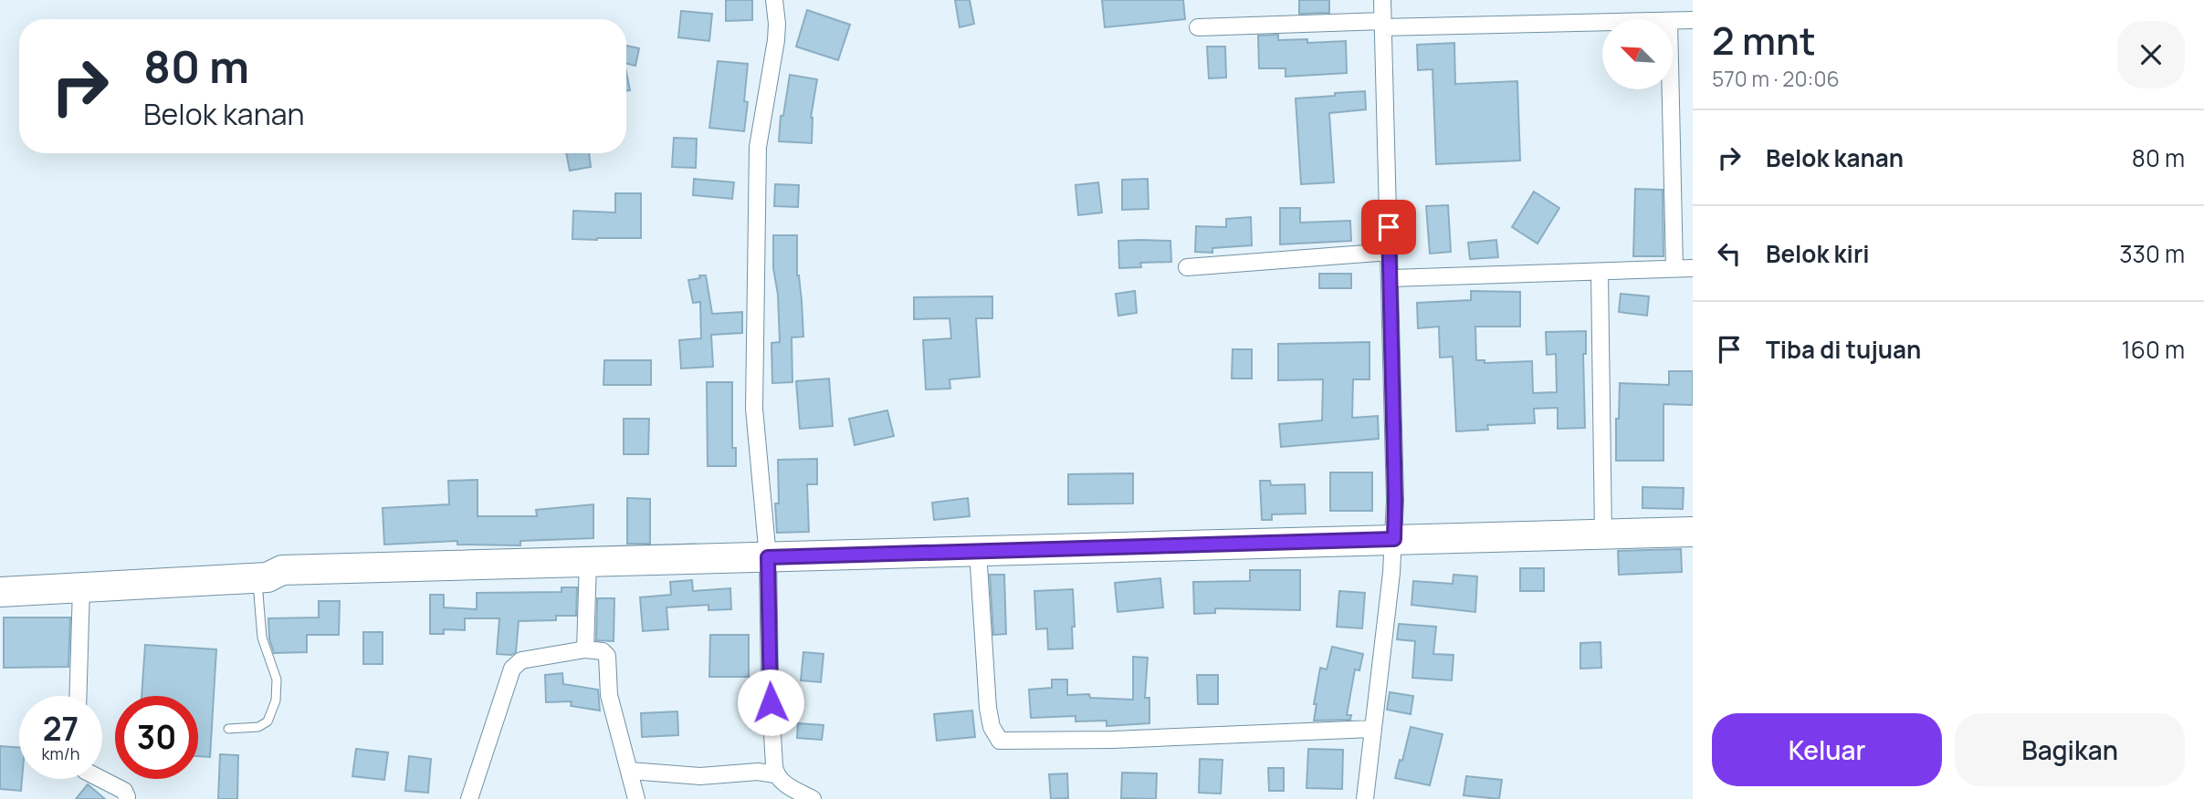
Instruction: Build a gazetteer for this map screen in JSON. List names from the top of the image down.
{
  "north": "top left",
  "page": {
    "heading": ["2 mnt", "570 m · 20:06"],
    "turn": ["80 m", "Belok kanan"],
    "list": [
      {
        "name": "Belok kanan",
        "value": "80 m"
      },
      {
        "name": "Belok kiri",
        "value": "330 m"
      },
      {
        "name": "Tiba di tujuan",
        "value": "160 m"
      }
    ],
    "speed": "27 km/h",
    "limit": "30",
    "buttons": ["Keluar", "Bagikan"]
  }
}
